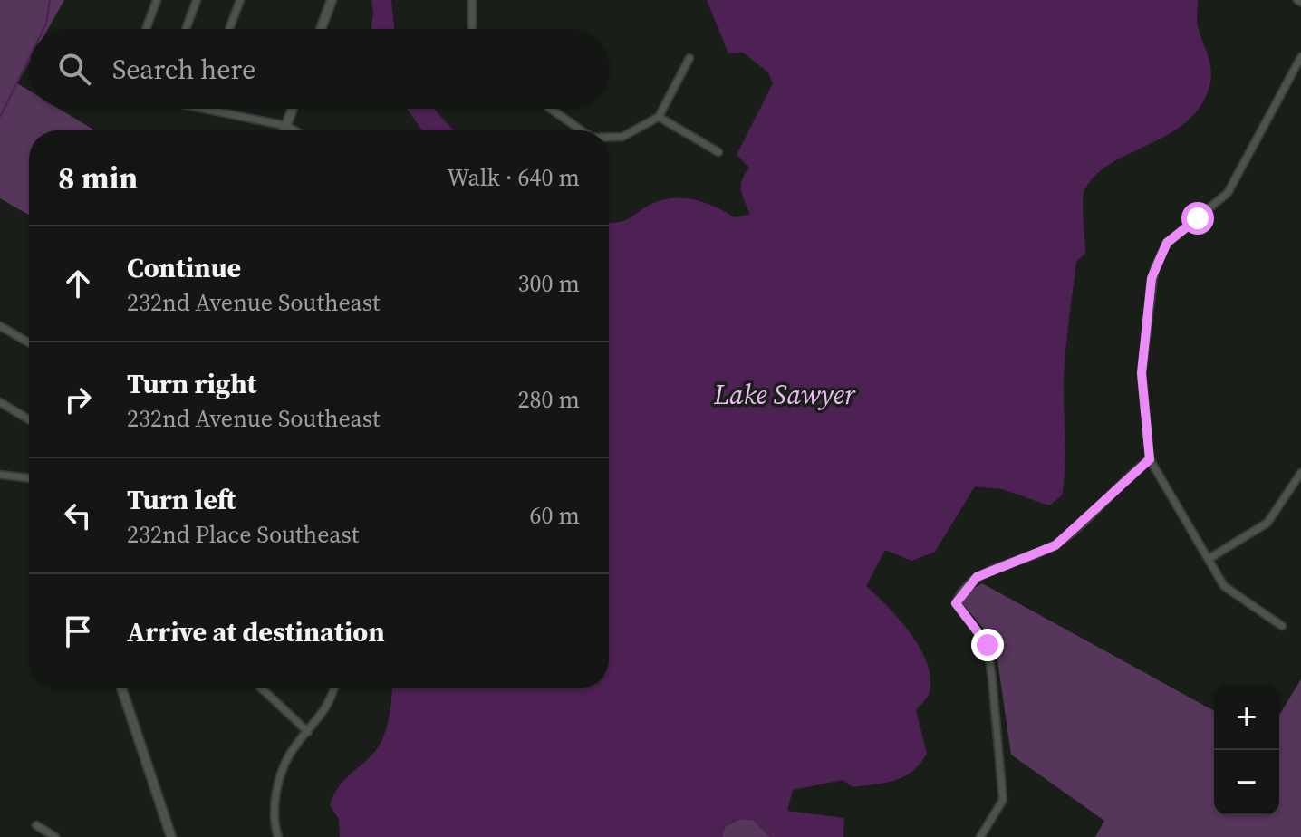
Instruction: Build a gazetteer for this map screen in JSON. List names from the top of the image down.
{
  "water": ["Lake Sawyer"],
  "page": {
    "search": "Search here",
    "heading": ["8 min", "Walk · 640 m"],
    "list": [
      ["Continue", "232nd Avenue Southeast", "300 m"],
      ["Turn right", "232nd Avenue Southeast", "280 m"],
      ["Turn left", "232nd Place Southeast", "60 m"],
      "Arrive at destination"
    ],
    "map_buttons": ["+", "−"]
  }
}
